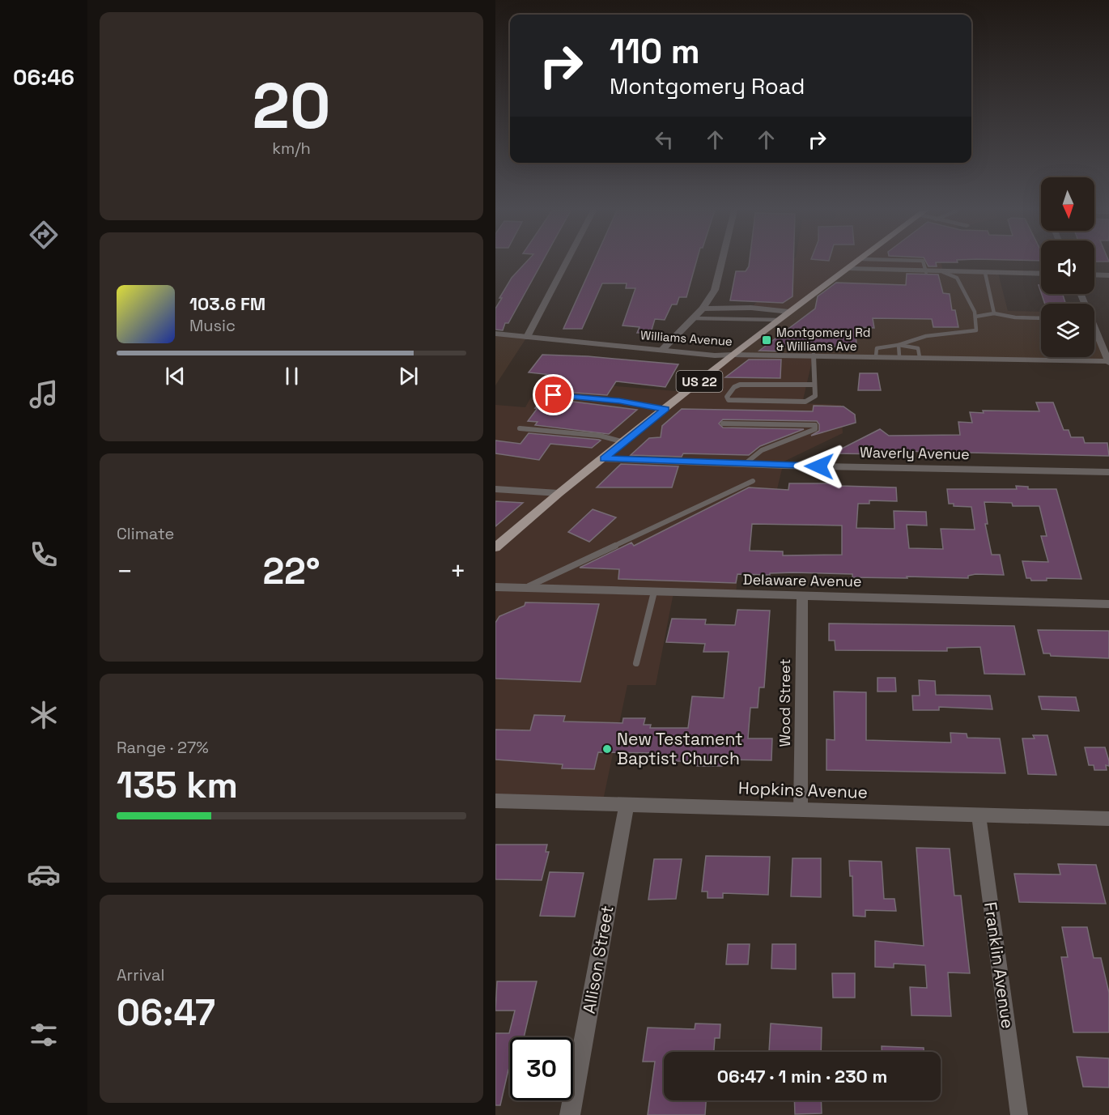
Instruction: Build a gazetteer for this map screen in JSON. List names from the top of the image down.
{
  "streets": {
    "main road": ["US 22"],
    "street": [
      "Williams Avenue",
      "Waverly Avenue",
      "Delaware Avenue",
      "Wood Street",
      "Hopkins Avenue",
      "Allison Street",
      "Franklin Avenue"
    ]
  },
  "crossings": [
    ["Williams Avenue", "US 22"],
    ["US 22", "Waverly Avenue"],
    ["Delaware Avenue", "Wood Street"],
    ["Wood Street", "Hopkins Avenue"],
    ["Hopkins Avenue", "Allison Street"],
    ["Hopkins Avenue", "Franklin Avenue"]
  ],
  "places": {
    "transit": ["Montgomery Rd & Williams Ave"],
    "other": ["New Testament Baptist Church"]
  },
  "north": "bottom",
  "page": {
    "tabs": "06:46",
    "tile": [
      ["20", "km/h"],
      "Climate",
      ["Range · 27%", "135 km"],
      ["Arrival", "06:47"]
    ],
    "turn": ["110 m", "Montgomery Road"],
    "song": ["103.6 FM", "Music"],
    "heat": ["−", "22°", "+"],
    "limit": "30",
    "trip": "06:47 · 1 min · 230 m"
  }
}
